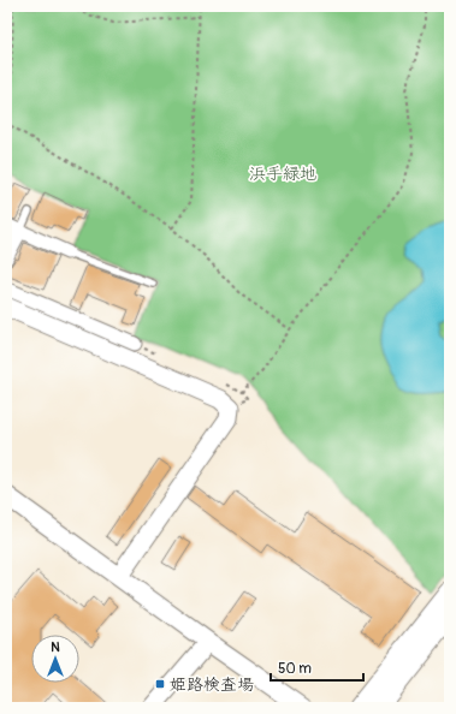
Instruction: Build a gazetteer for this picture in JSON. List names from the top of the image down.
{
  "parks": ["浜手緑地"],
  "places": {
    "transit": ["姫路検査場"]
  },
  "scale_bar": "50 m",
  "north": "top"
}
